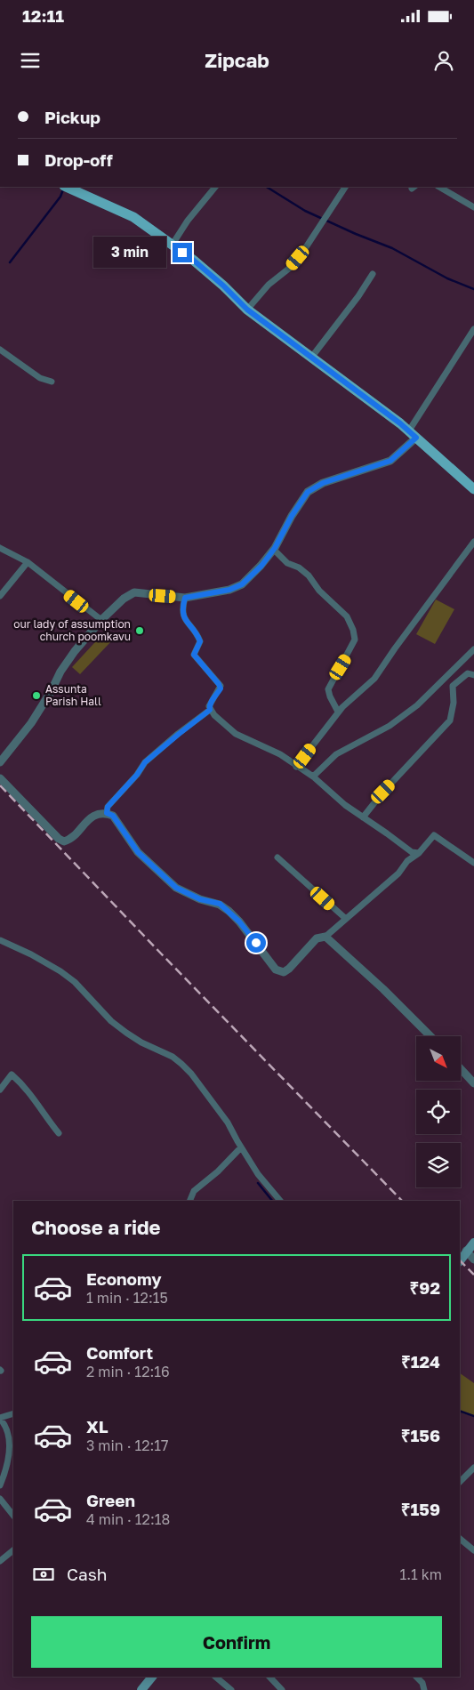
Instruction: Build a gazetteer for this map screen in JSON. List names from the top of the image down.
{
  "places": ["our lady of assumption church poomkavu", "Assunta Parish Hall"],
  "north": "bottom right",
  "page": {
    "status": "12:11",
    "header": "Zipcab",
    "banner": ["Pickup", "Drop-off"],
    "bubble": "3 min",
    "heading": "Choose a ride",
    "list": [
      {
        "name": "Economy",
        "note": "1 min · 12:15",
        "value": "₹92"
      },
      {
        "name": "Comfort",
        "note": "2 min · 12:16",
        "value": "₹124"
      },
      {
        "name": "XL",
        "note": "3 min · 12:17",
        "value": "₹156"
      },
      {
        "name": "Green",
        "note": "4 min · 12:18",
        "value": "₹159"
      }
    ],
    "pay": ["Cash", "1.1 km"],
    "buttons": "Confirm"
  }
}
